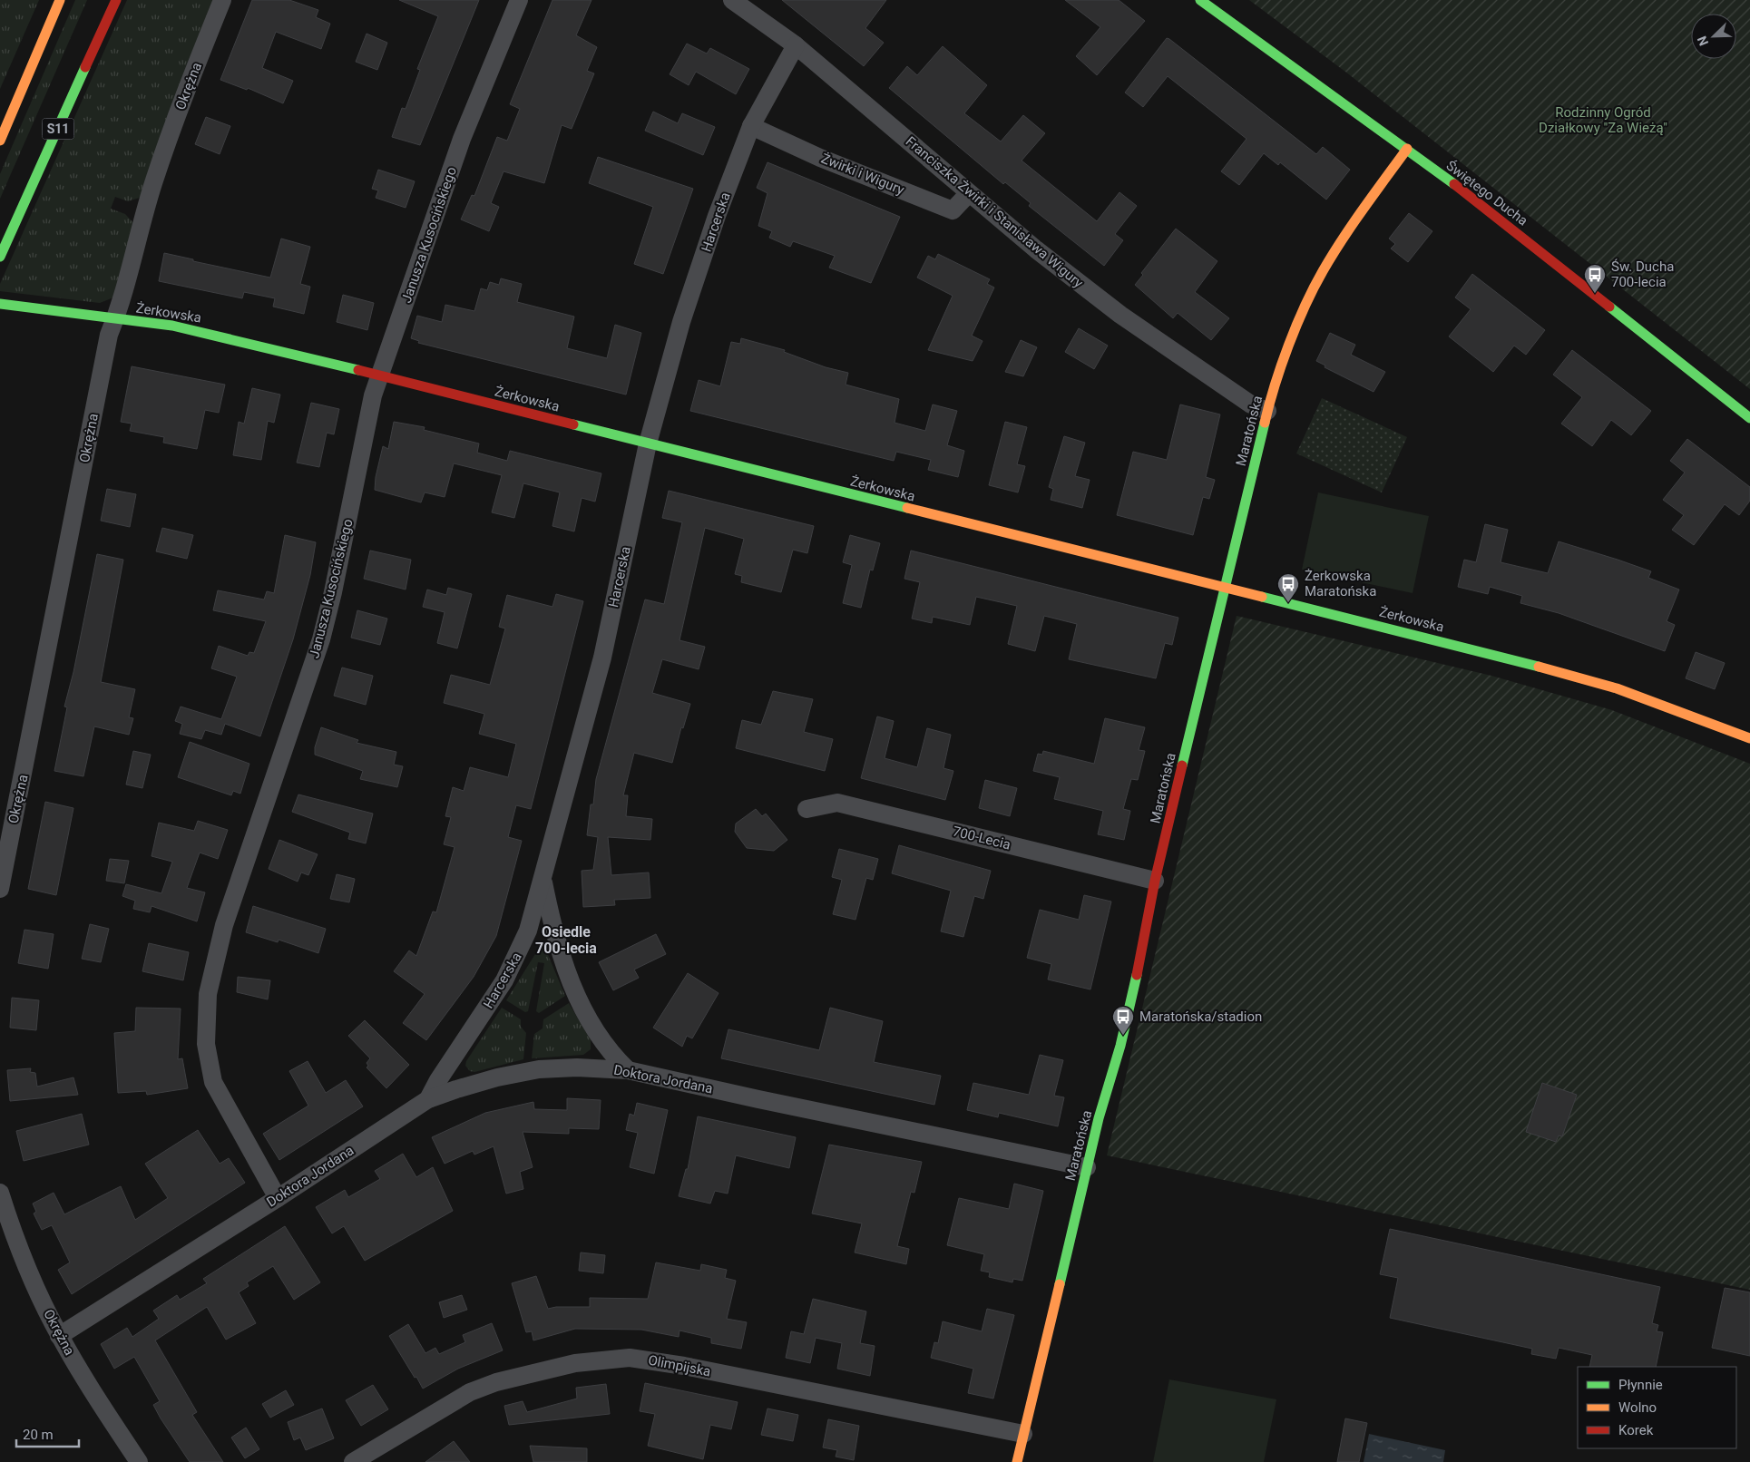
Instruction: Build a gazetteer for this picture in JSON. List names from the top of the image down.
{
  "streets": {
    "main road": [
      "S11",
      "Świętego Ducha",
      "Żerkowska",
      "Maratońska"
    ],
    "street": [
      "Okrężna",
      "Żwirki i Wigury",
      "Franciszka Żwirki i Stanisława Wigury",
      "Harcerska",
      "Janusza Kusocińskiego",
      "700-Lecia",
      "Doktora Jordana",
      "Olimpijska"
    ]
  },
  "crossings": [
    ["Okrężna", "Żerkowska"],
    ["Okrężna", "Doktora Jordana"],
    ["Żwirki i Wigury", "Franciszka Żwirki i Stanisława Wigury"],
    ["Żwirki i Wigury", "Harcerska"],
    ["Świętego Ducha", "Maratońska"],
    ["Franciszka Żwirki i Stanisława Wigury", "Harcerska"],
    ["Franciszka Żwirki i Stanisława Wigury", "Maratońska"],
    ["Harcerska", "Żerkowska"],
    ["Harcerska", "Doktora Jordana"],
    ["Janusza Kusocińskiego", "Żerkowska"],
    ["Janusza Kusocińskiego", "Doktora Jordana"],
    ["Żerkowska", "Maratońska"],
    ["Maratońska", "700-Lecia"],
    ["Maratońska", "Doktora Jordana"],
    ["Maratońska", "Olimpijska"]
  ],
  "districts": ["Osiedle 700-lecia"],
  "parks": ["Rodzinny Ogród Działkowy \"Za Wieżą\""],
  "places": {
    "bus stop": ["Św. Ducha 700-lecia", "Żerkowska Maratońska", "Maratońska/stadion"]
  },
  "legend": ["Płynnie", "Wolno", "Korek"],
  "scale_bar": "20 m",
  "north": "bottom left"
}
